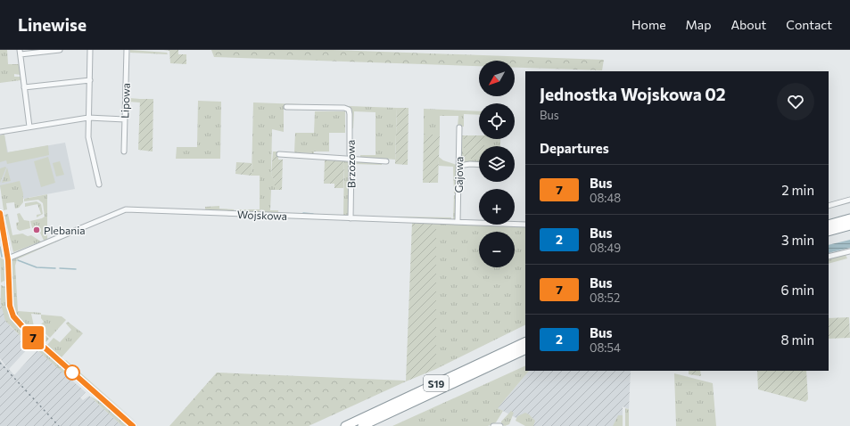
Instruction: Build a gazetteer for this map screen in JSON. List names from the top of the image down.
{
  "streets": {
    "highway": ["S19"],
    "street": [
      "Lipowa",
      "Brzozowa",
      "Gajowa",
      "Wojskowa"
    ]
  },
  "crossings": [
    ["Brzozowa", "Wojskowa"],
    ["Gajowa", "Wojskowa"]
  ],
  "places": ["Plebania"],
  "lines": ["bus line 7"],
  "north": "bottom left",
  "page": {
    "header": "Linewise",
    "nav": [
      "Home",
      "Map",
      "About",
      "Contact"
    ],
    "on_map": "7",
    "map_buttons": ["+", "−"],
    "heading": [
      ["Jednostka Wojskowa 02", "Bus"],
      "Departures"
    ],
    "list": [
      {
        "mark": "7",
        "name": "Bus",
        "note": "08:48",
        "value": "2 min"
      },
      {
        "mark": "2",
        "name": "Bus",
        "note": "08:49",
        "value": "3 min"
      },
      {
        "mark": "7",
        "name": "Bus",
        "note": "08:52",
        "value": "6 min"
      },
      {
        "mark": "2",
        "name": "Bus",
        "note": "08:54",
        "value": "8 min"
      }
    ]
  }
}
